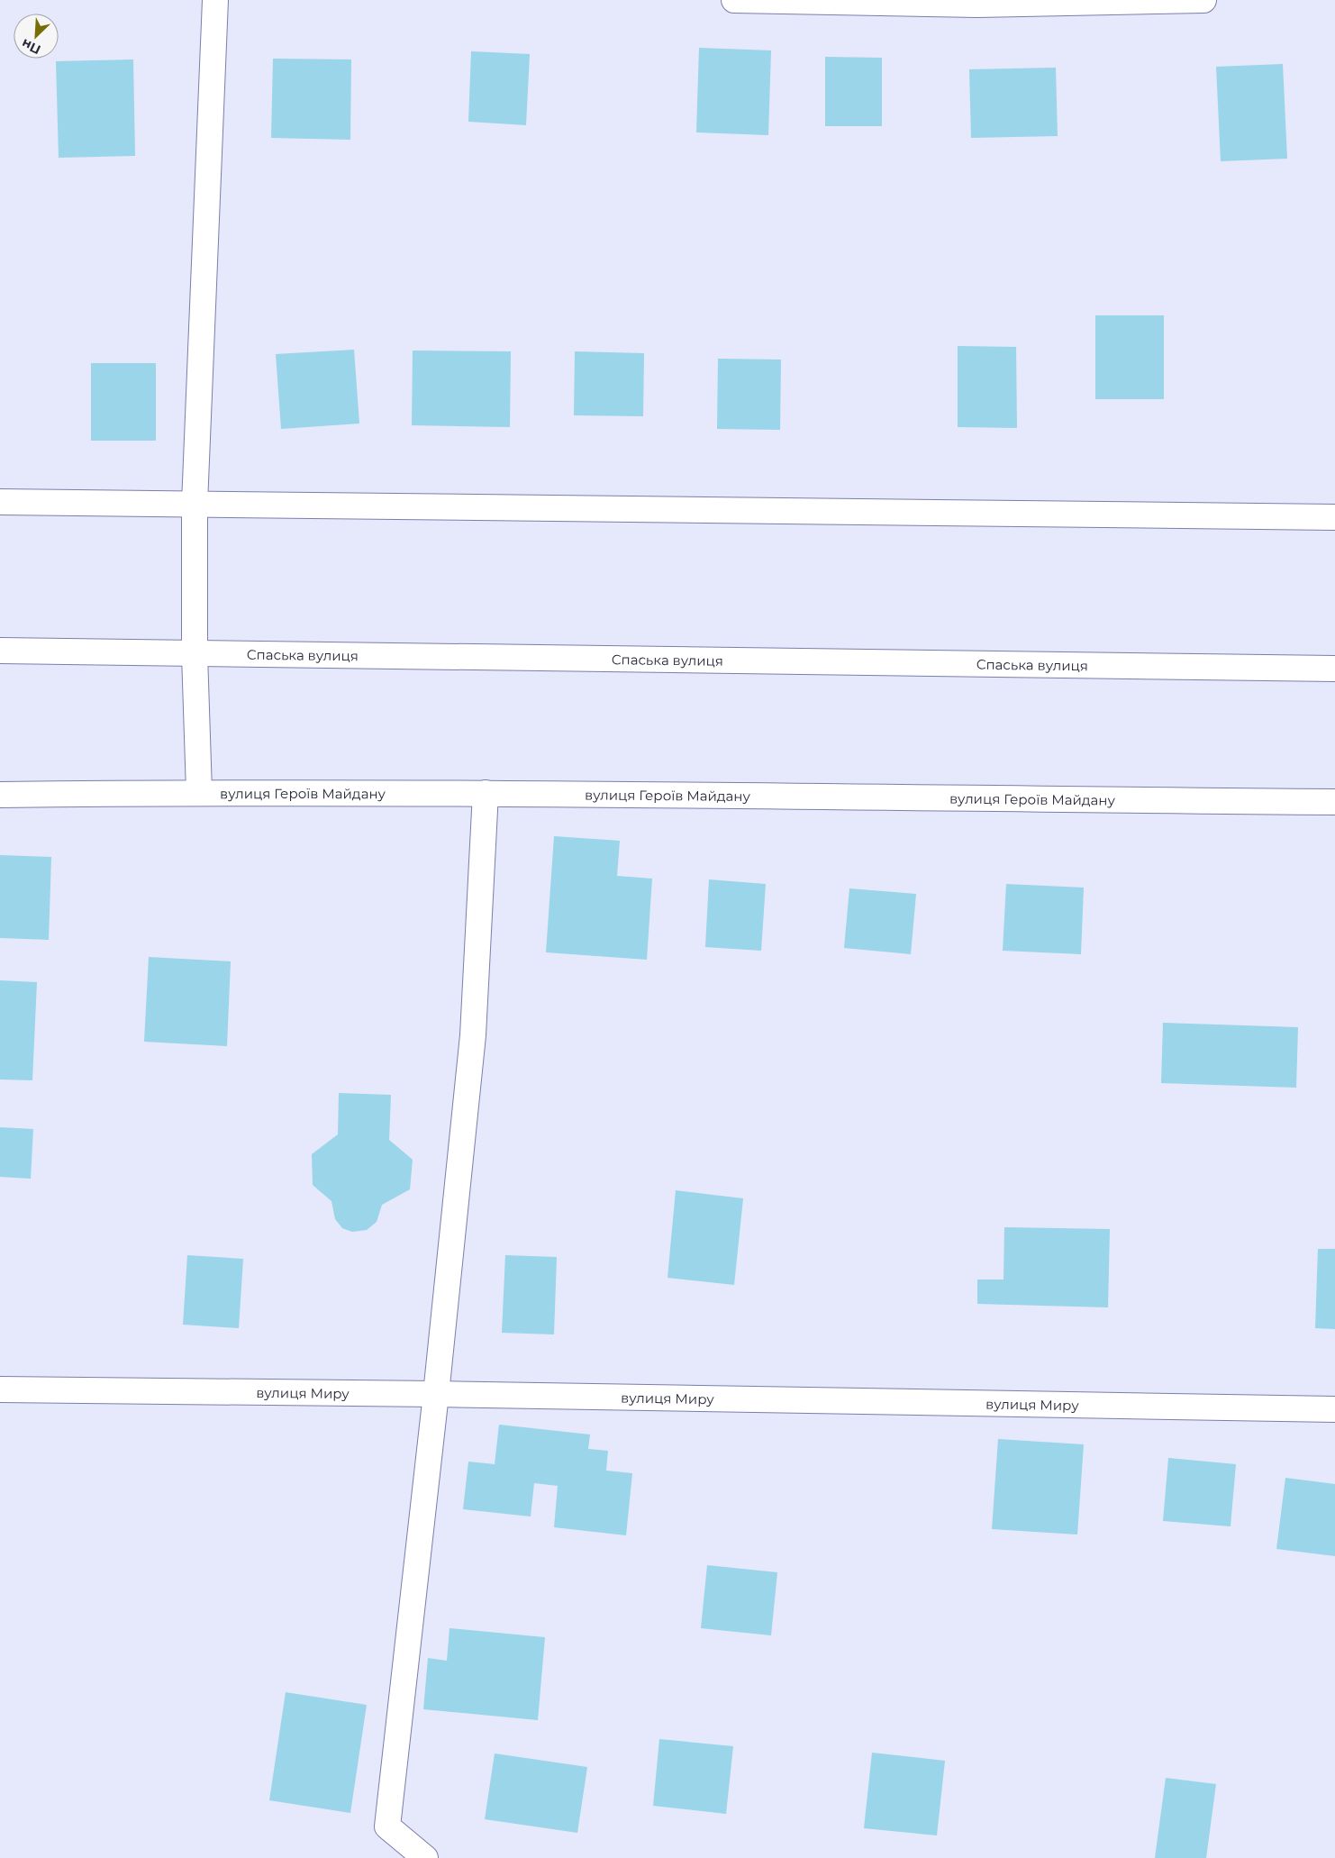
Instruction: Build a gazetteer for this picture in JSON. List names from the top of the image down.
{
  "streets": {
    "street": ["Спаська вулиця", "вулиця Героїв Майдану", "вулиця Миру"]
  },
  "north": "bottom left"
}
